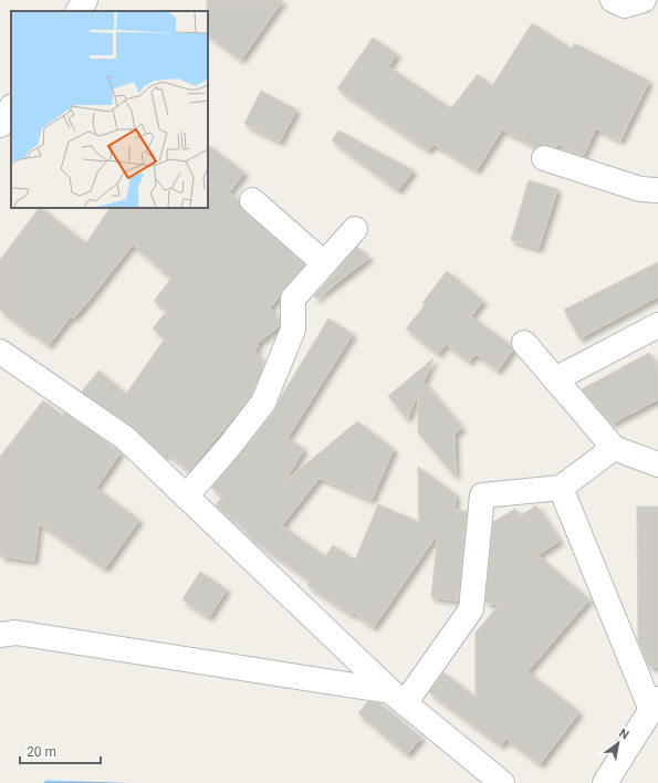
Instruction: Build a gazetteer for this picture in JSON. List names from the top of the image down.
{
  "scale_bar": "20 m",
  "north": "top right"
}
